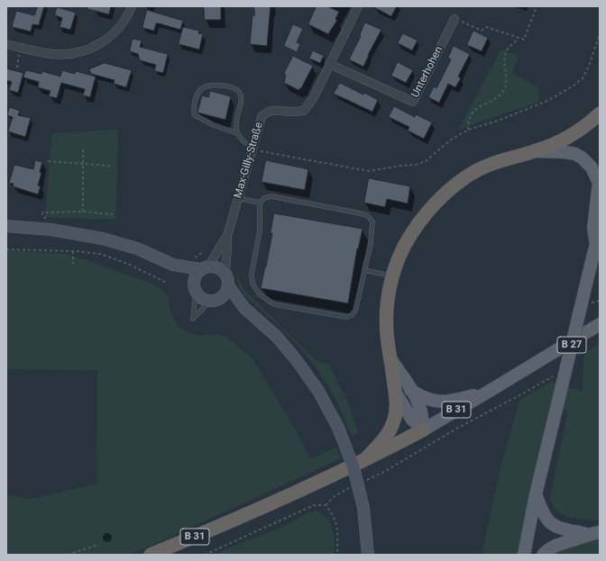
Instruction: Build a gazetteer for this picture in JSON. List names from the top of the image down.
{
  "streets": {
    "highway": ["B 31"],
    "main road": ["B 27"],
    "street": ["Unterhohen", "Max-Gilly-Straße"]
  },
  "crossings": [
    ["Unterhohen", "Max-Gilly-Straße"]
  ]
}
